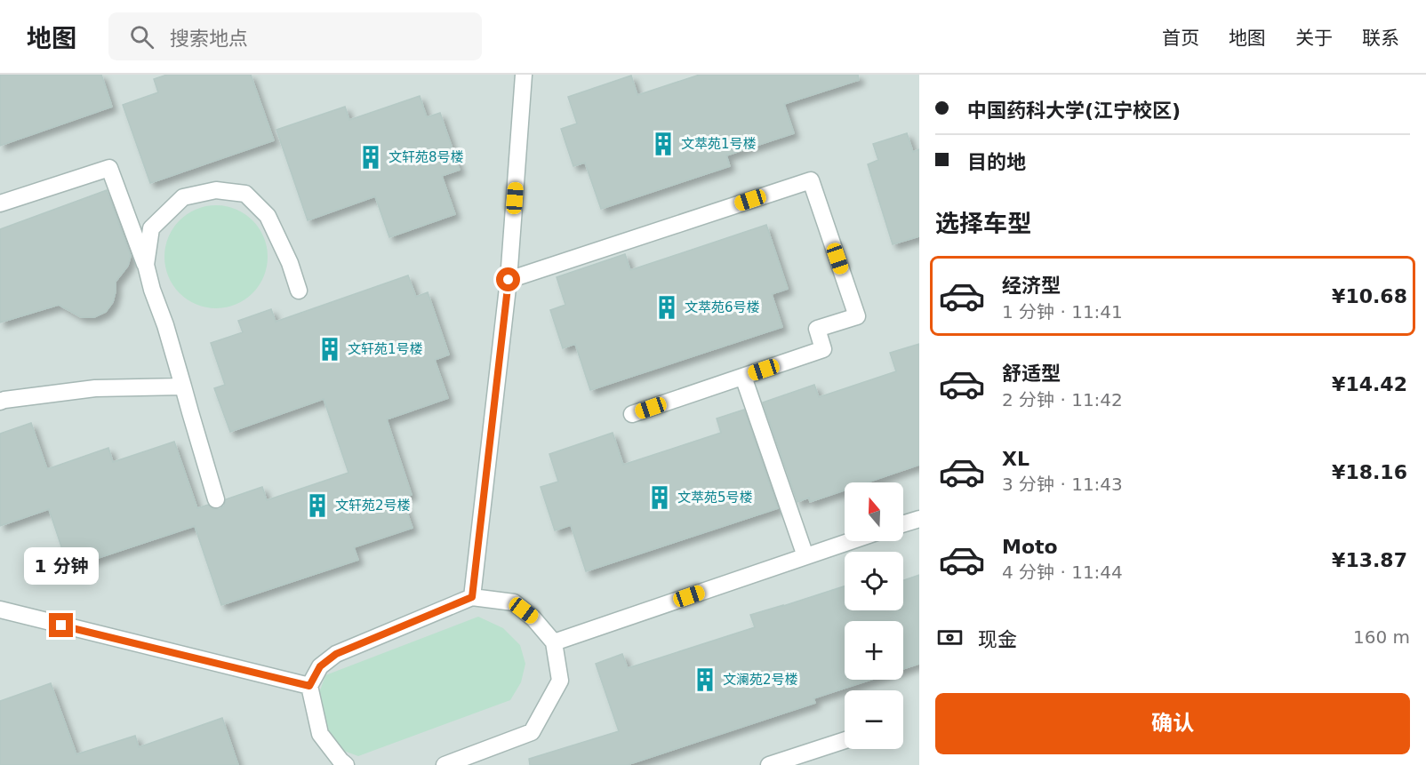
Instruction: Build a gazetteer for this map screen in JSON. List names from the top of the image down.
{
  "places": {
    "building": [
      "文萃苑1号楼",
      "文轩苑8号楼",
      "文萃苑6号楼",
      "文轩苑1号楼",
      "文萃苑5号楼",
      "文轩苑2号楼",
      "文澜苑2号楼"
    ]
  },
  "north": "top",
  "page": {
    "header": "地图",
    "search": "搜索地点",
    "nav": [
      "首页",
      "地图",
      "关于",
      "联系"
    ],
    "banner": ["中国药科大学(江宁校区)", "目的地"],
    "heading": "选择车型",
    "list": [
      {
        "name": "经济型",
        "note": "1 分钟 · 11:41",
        "value": "¥10.68"
      },
      {
        "name": "舒适型",
        "note": "2 分钟 · 11:42",
        "value": "¥14.42"
      },
      {
        "name": "XL",
        "note": "3 分钟 · 11:43",
        "value": "¥18.16"
      },
      {
        "name": "Moto",
        "note": "4 分钟 · 11:44",
        "value": "¥13.87"
      }
    ],
    "map_buttons": ["+", "−"],
    "bubble": "1 分钟",
    "pay": ["现金", "160 m"],
    "buttons": "确认"
  }
}
